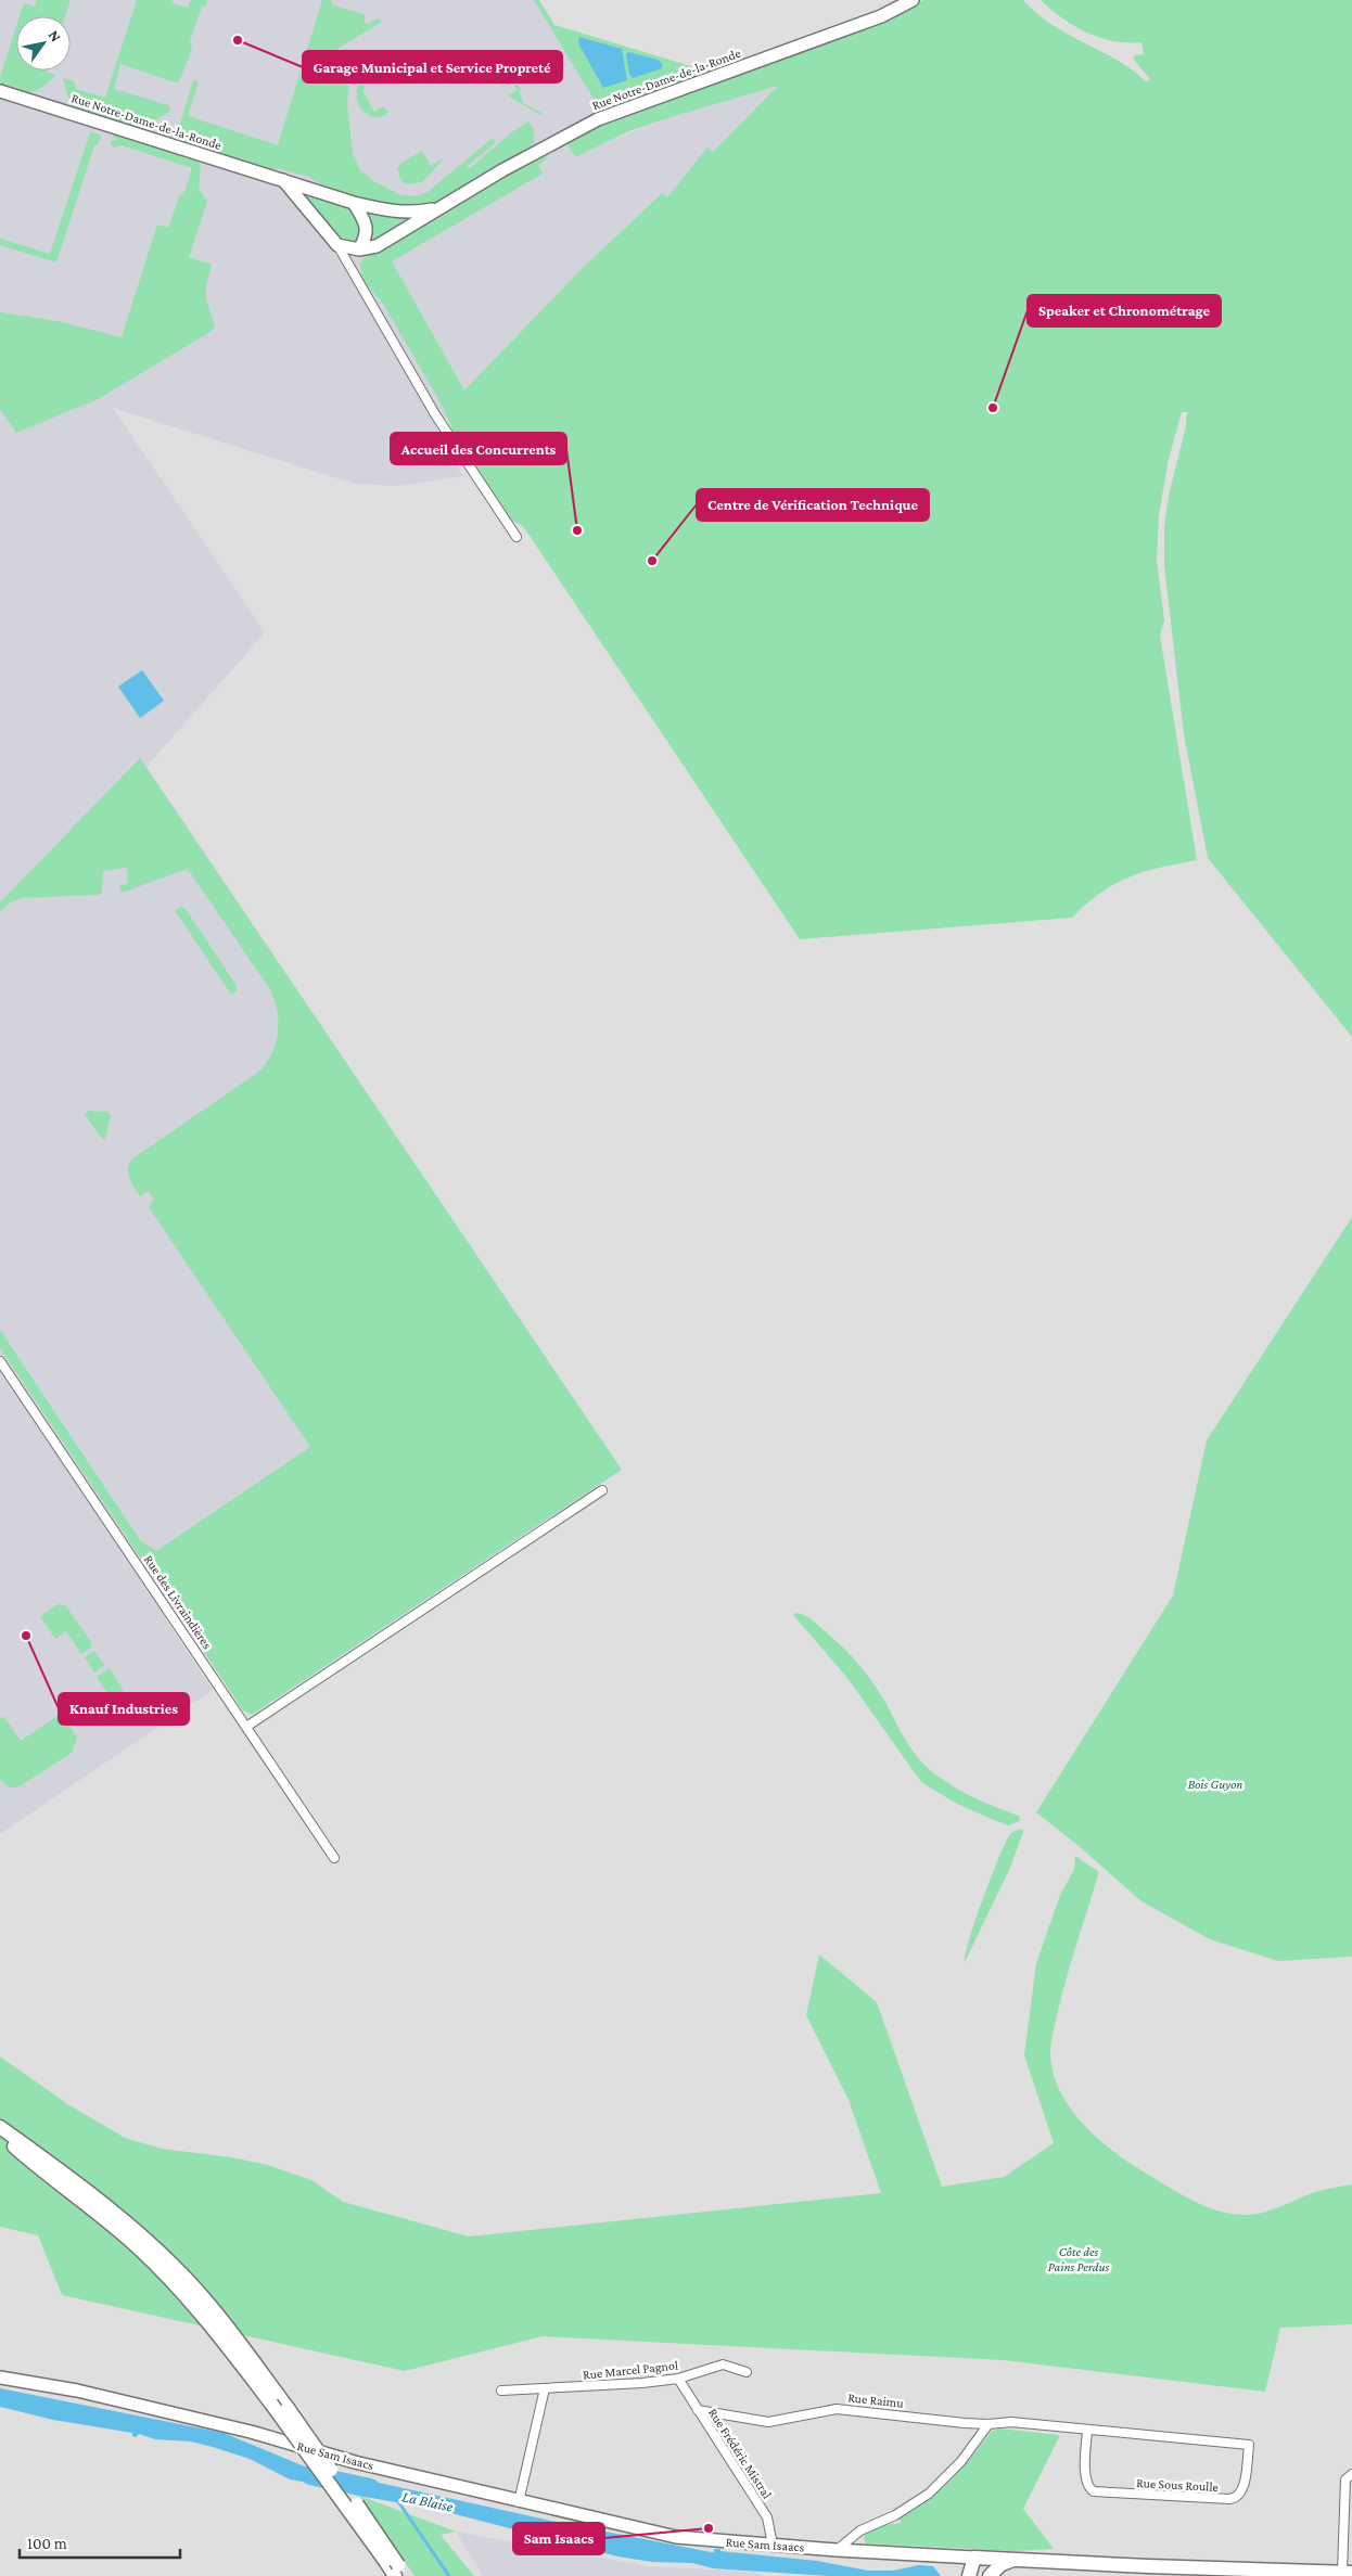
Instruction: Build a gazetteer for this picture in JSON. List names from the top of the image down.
{
  "streets": {
    "main road": ["Rue Notre-Dame-de-la-Ronde", "Rue Sam Isaacs"],
    "street": [
      "Rue des Livraindières",
      "Rue Marcel Pagnol",
      "Rue Raimu",
      "Rue Frédéric Mistral",
      "Rue Sous Roulle"
    ]
  },
  "crossings": [
    ["Rue Marcel Pagnol", "Rue Frédéric Mistral"],
    ["Rue Raimu", "Rue Frédéric Mistral"],
    ["Rue Raimu", "Rue Sous Roulle"],
    ["Rue Frédéric Mistral", "Rue Sam Isaacs"]
  ],
  "water": ["La Blaise"],
  "parks": ["Bois Guyon", "Côte des Pains Perdus"],
  "places": [
    "Garage Municipal et Service Propreté",
    "Speaker et Chronométrage",
    "Accueil des Concurrents",
    "Centre de Vérification Technique",
    "Knauf Industries",
    "Sam Isaacs"
  ],
  "scale_bar": "100 m",
  "north": "top right"
}
